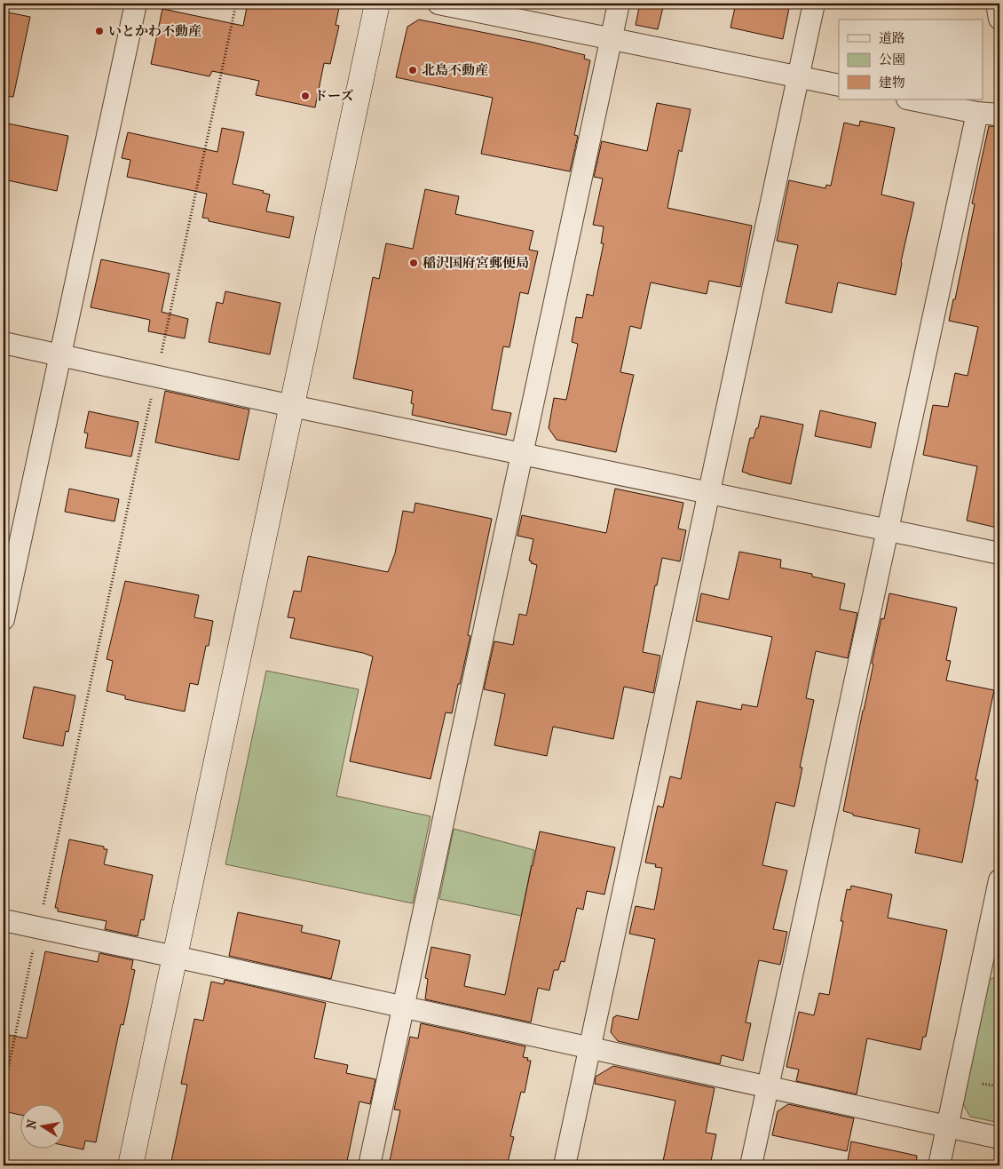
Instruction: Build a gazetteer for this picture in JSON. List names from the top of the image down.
{
  "places": [
    "いとかわ不動産",
    "北島不動産",
    "ドーズ",
    "稲沢国府宮郵便局"
  ],
  "legend": ["道路", "公園", "建物"],
  "north": "left"
}
